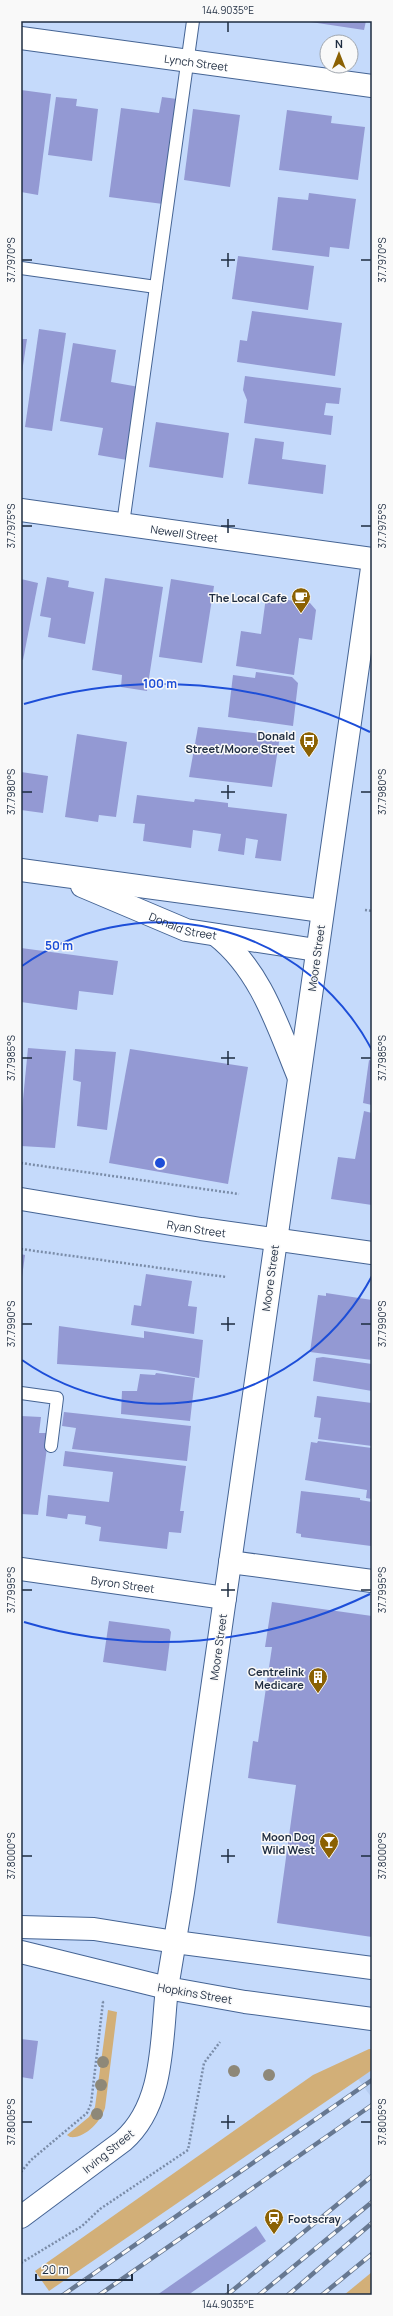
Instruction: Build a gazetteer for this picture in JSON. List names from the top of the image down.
{
  "streets": {
    "street": [
      "Lynch Street",
      "Newell Street",
      "Donald Street",
      "Moore Street",
      "Ryan Street",
      "Byron Street",
      "Hopkins Street",
      "Irving Street"
    ]
  },
  "crossings": [
    ["Donald Street", "Moore Street"],
    ["Moore Street", "Ryan Street"],
    ["Moore Street", "Byron Street"],
    ["Moore Street", "Hopkins Street"],
    ["Moore Street", "Irving Street"],
    ["Hopkins Street", "Irving Street"]
  ],
  "places": {
    "cafe": ["The Local Cafe"],
    "bus stop": ["Donald Street/Moore Street"],
    "building": ["Centrelink Medicare"],
    "bar": ["Moon Dog Wild West"],
    "station": ["Footscray"]
  },
  "scale_bar": "20 m",
  "north": "top",
  "coordinates": [
    "144.9035°E",
    "37.7970°S",
    "37.7975°S",
    "37.7980°S",
    "37.7985°S",
    "37.7990°S",
    "37.7995°S",
    "37.8000°S",
    "37.8005°S"
  ],
  "rings": ["100 m", "50 m"]
}
